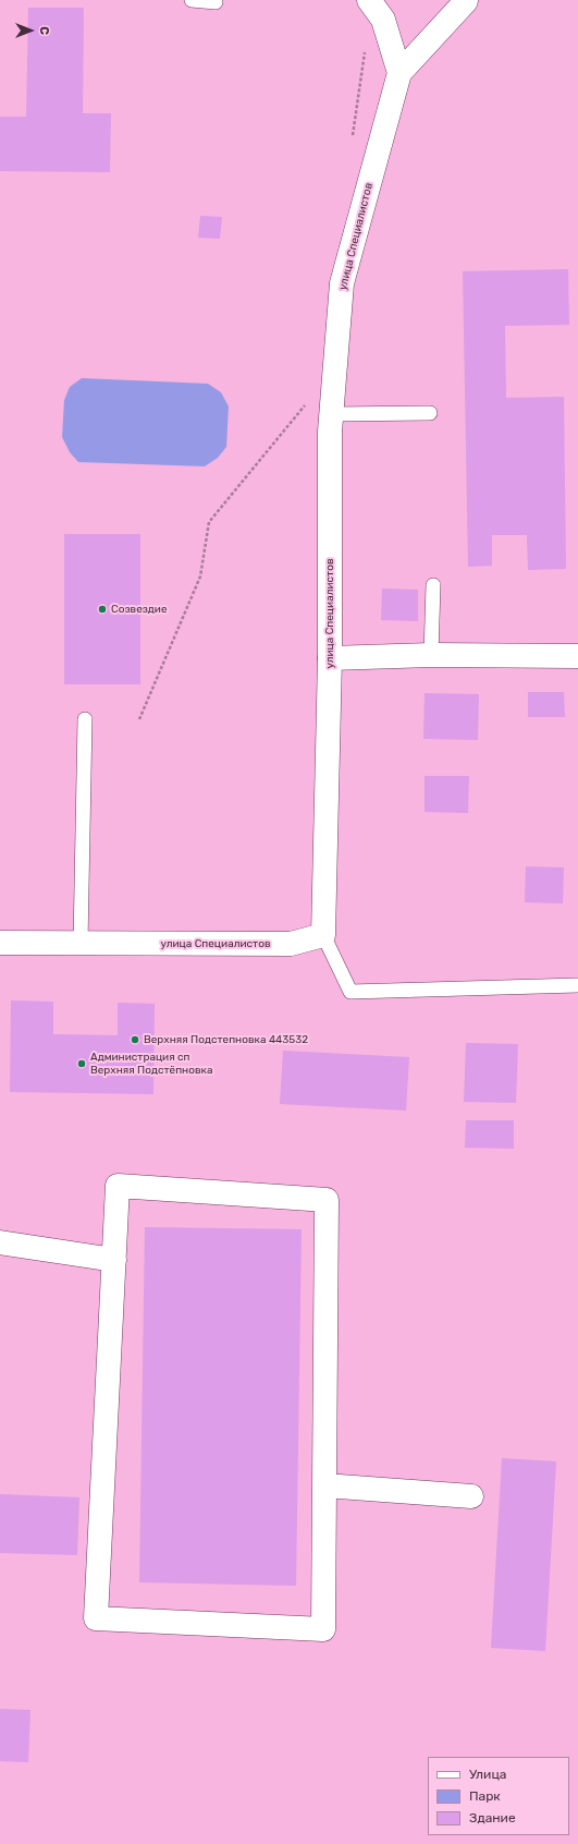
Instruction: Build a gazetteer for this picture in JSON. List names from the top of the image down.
{
  "streets": {
    "street": ["улица Специалистов"]
  },
  "places": ["Созвездие", "Верхняя Подстепновка 443532", "Администрация сп Верхняя Подстёпновка"],
  "legend": ["Улица", "Парк", "Здание"],
  "north": "right"
}
